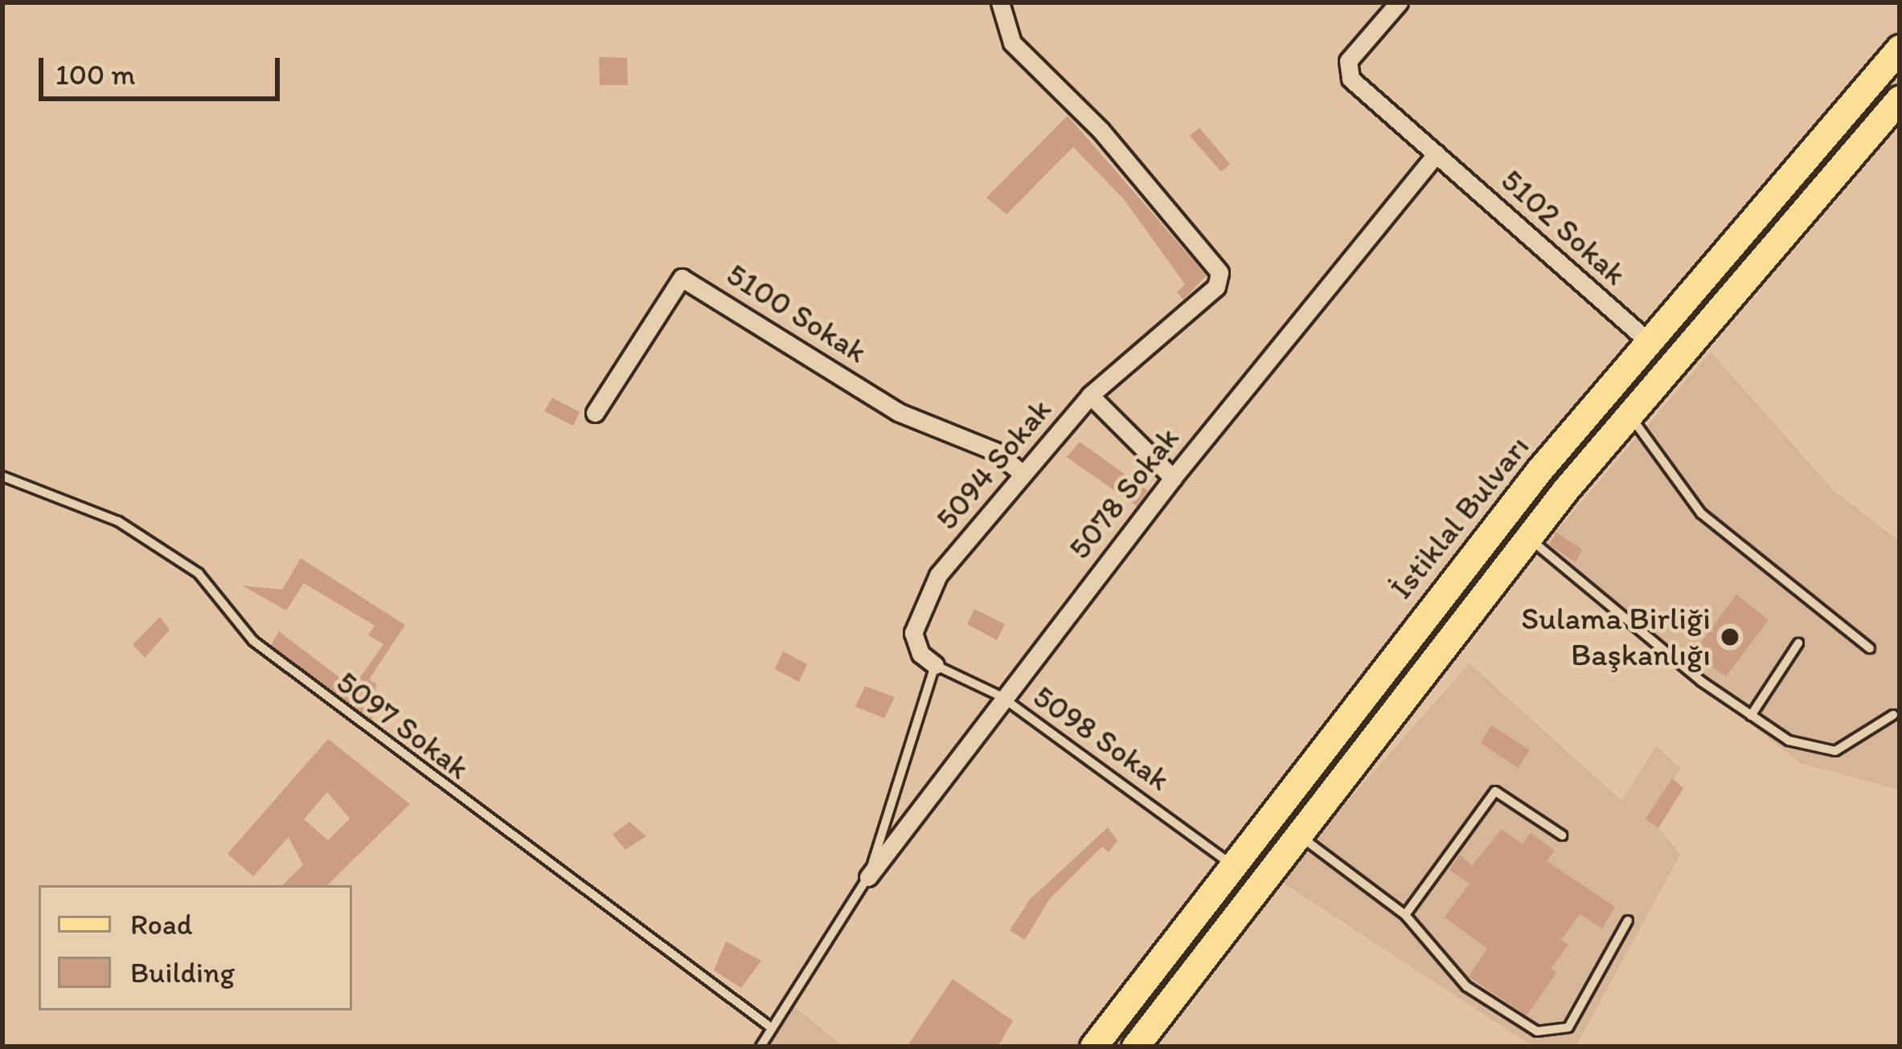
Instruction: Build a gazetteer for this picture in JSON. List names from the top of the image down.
{
  "streets": {
    "main road": ["İstiklal Bulvarı"],
    "street": [
      "5102 Sokak",
      "5100 Sokak",
      "5094 Sokak",
      "5078 Sokak"
    ],
    "lane": ["5097 Sokak", "5098 Sokak"]
  },
  "crossings": [
    ["5102 Sokak", "5078 Sokak"],
    ["5102 Sokak", "İstiklal Bulvarı"],
    ["5100 Sokak", "5094 Sokak"],
    ["5094 Sokak", "5098 Sokak"],
    ["5078 Sokak", "5098 Sokak"],
    ["İstiklal Bulvarı", "5098 Sokak"]
  ],
  "places": ["Sulama Birliği Başkanlığı"],
  "legend": ["Road", "Building"],
  "scale_bar": "100 m"
}
